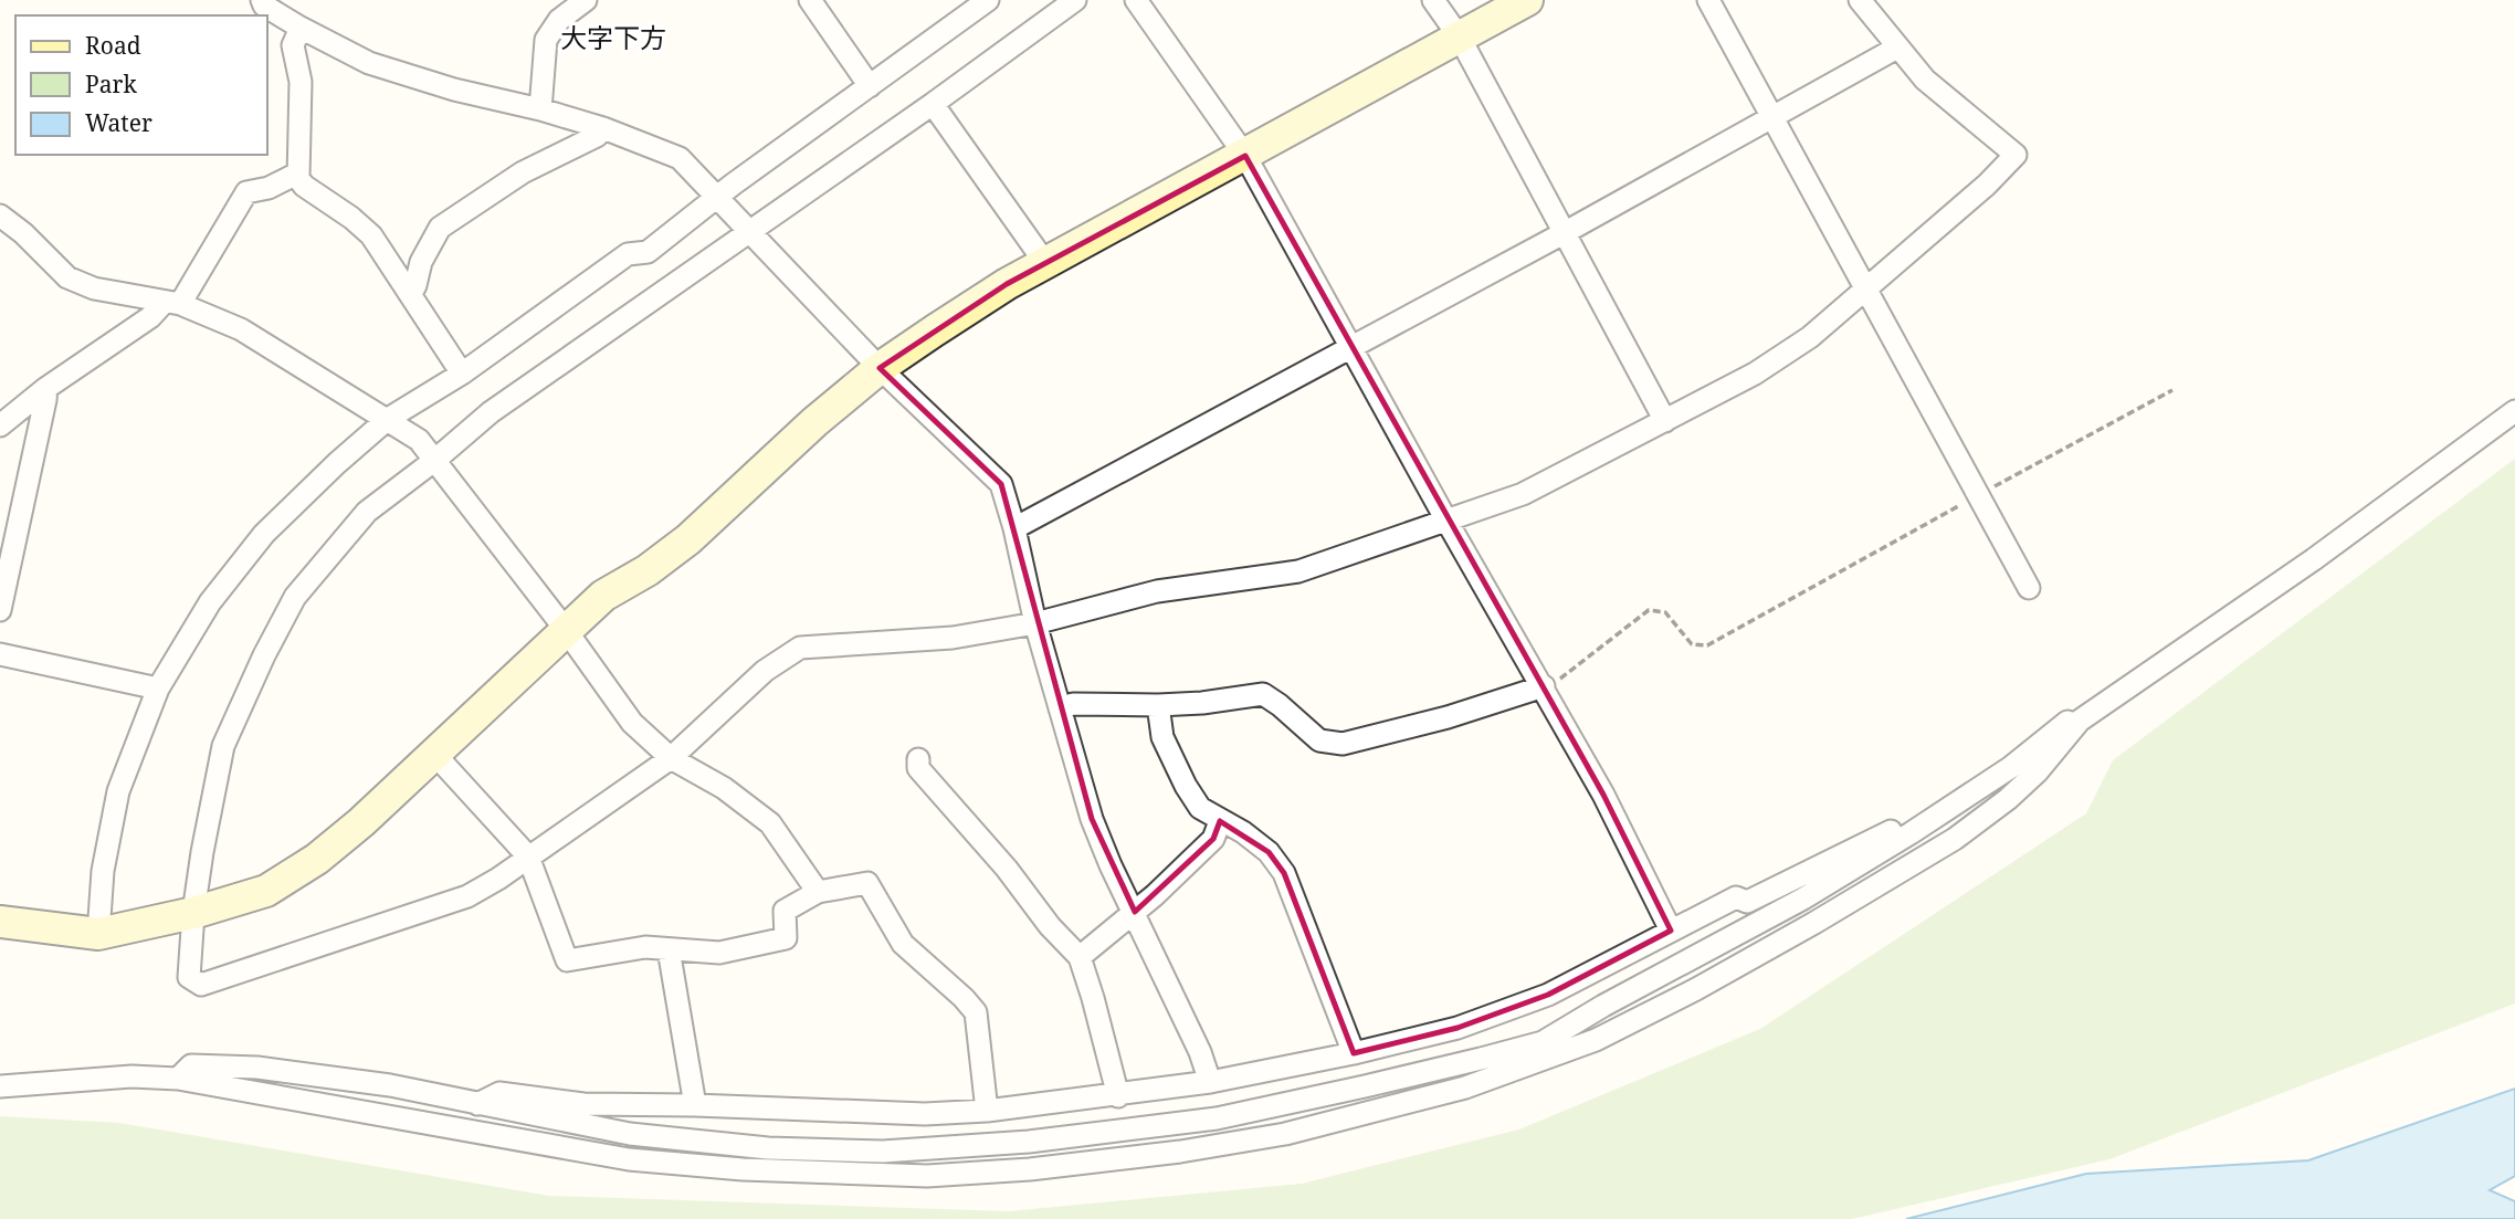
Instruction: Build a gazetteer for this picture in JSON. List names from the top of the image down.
{
  "districts": ["大字下方"],
  "legend": ["Road", "Park", "Water"]
}
